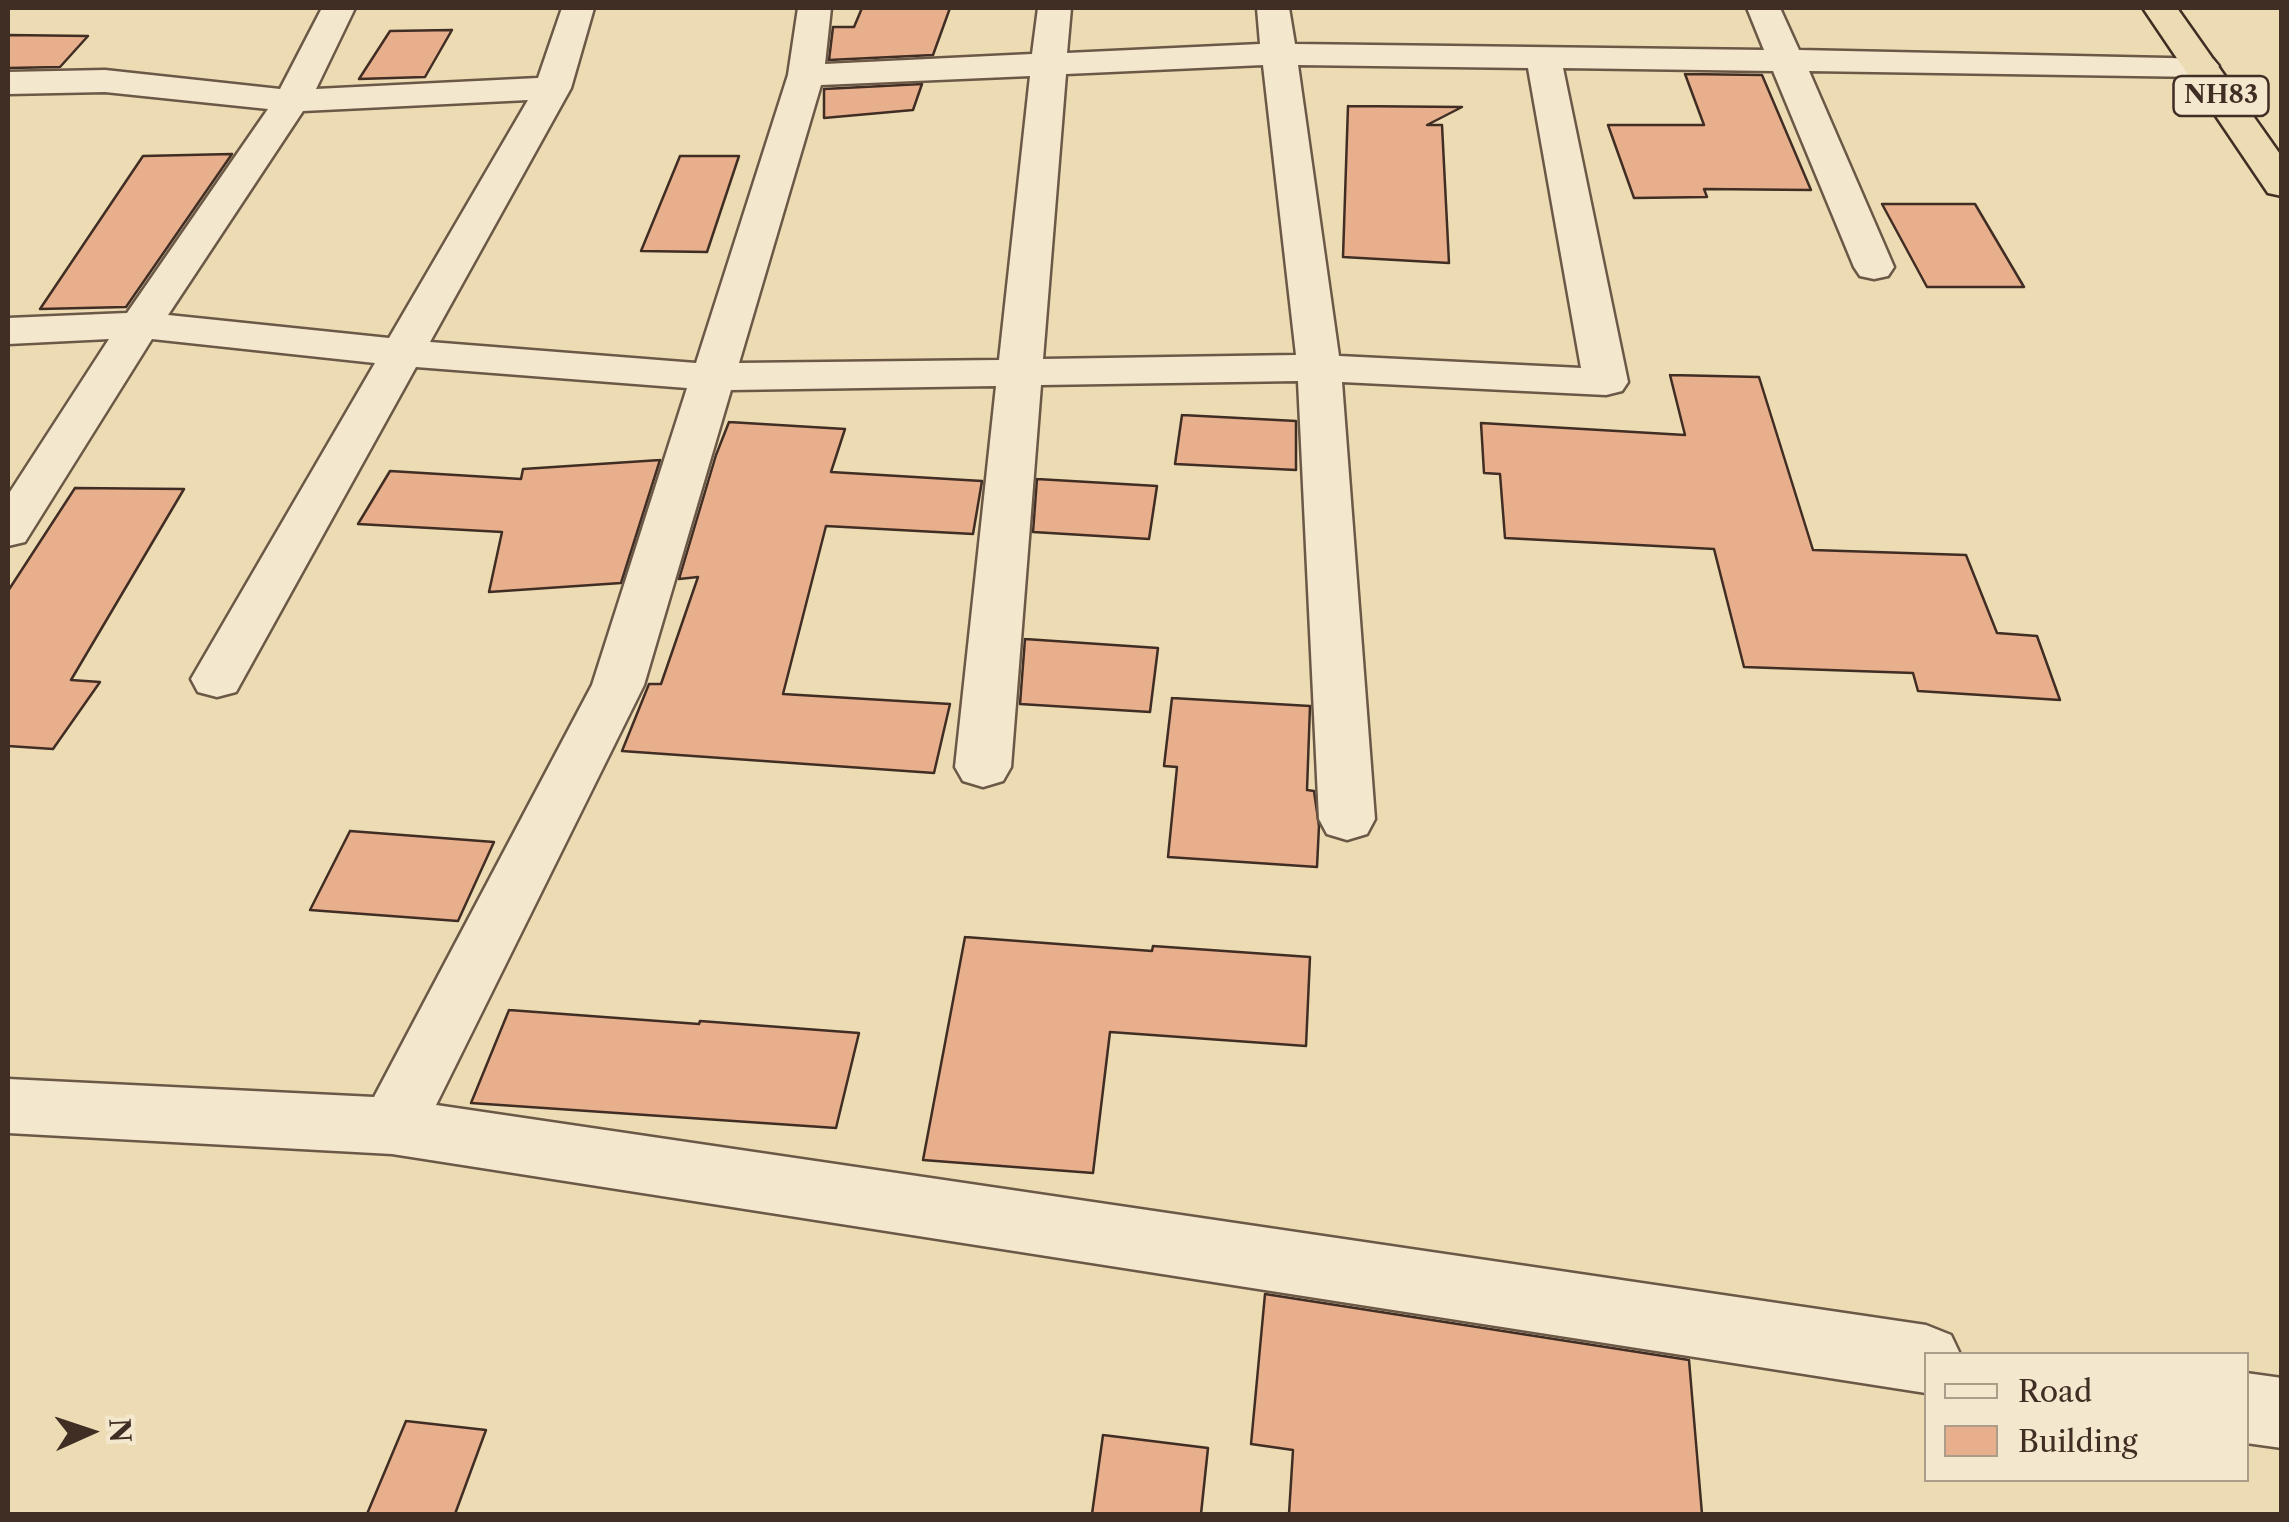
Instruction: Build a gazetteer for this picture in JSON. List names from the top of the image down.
{
  "streets": {
    "highway": ["NH83"]
  },
  "legend": ["Road", "Building"],
  "north": "right"
}
